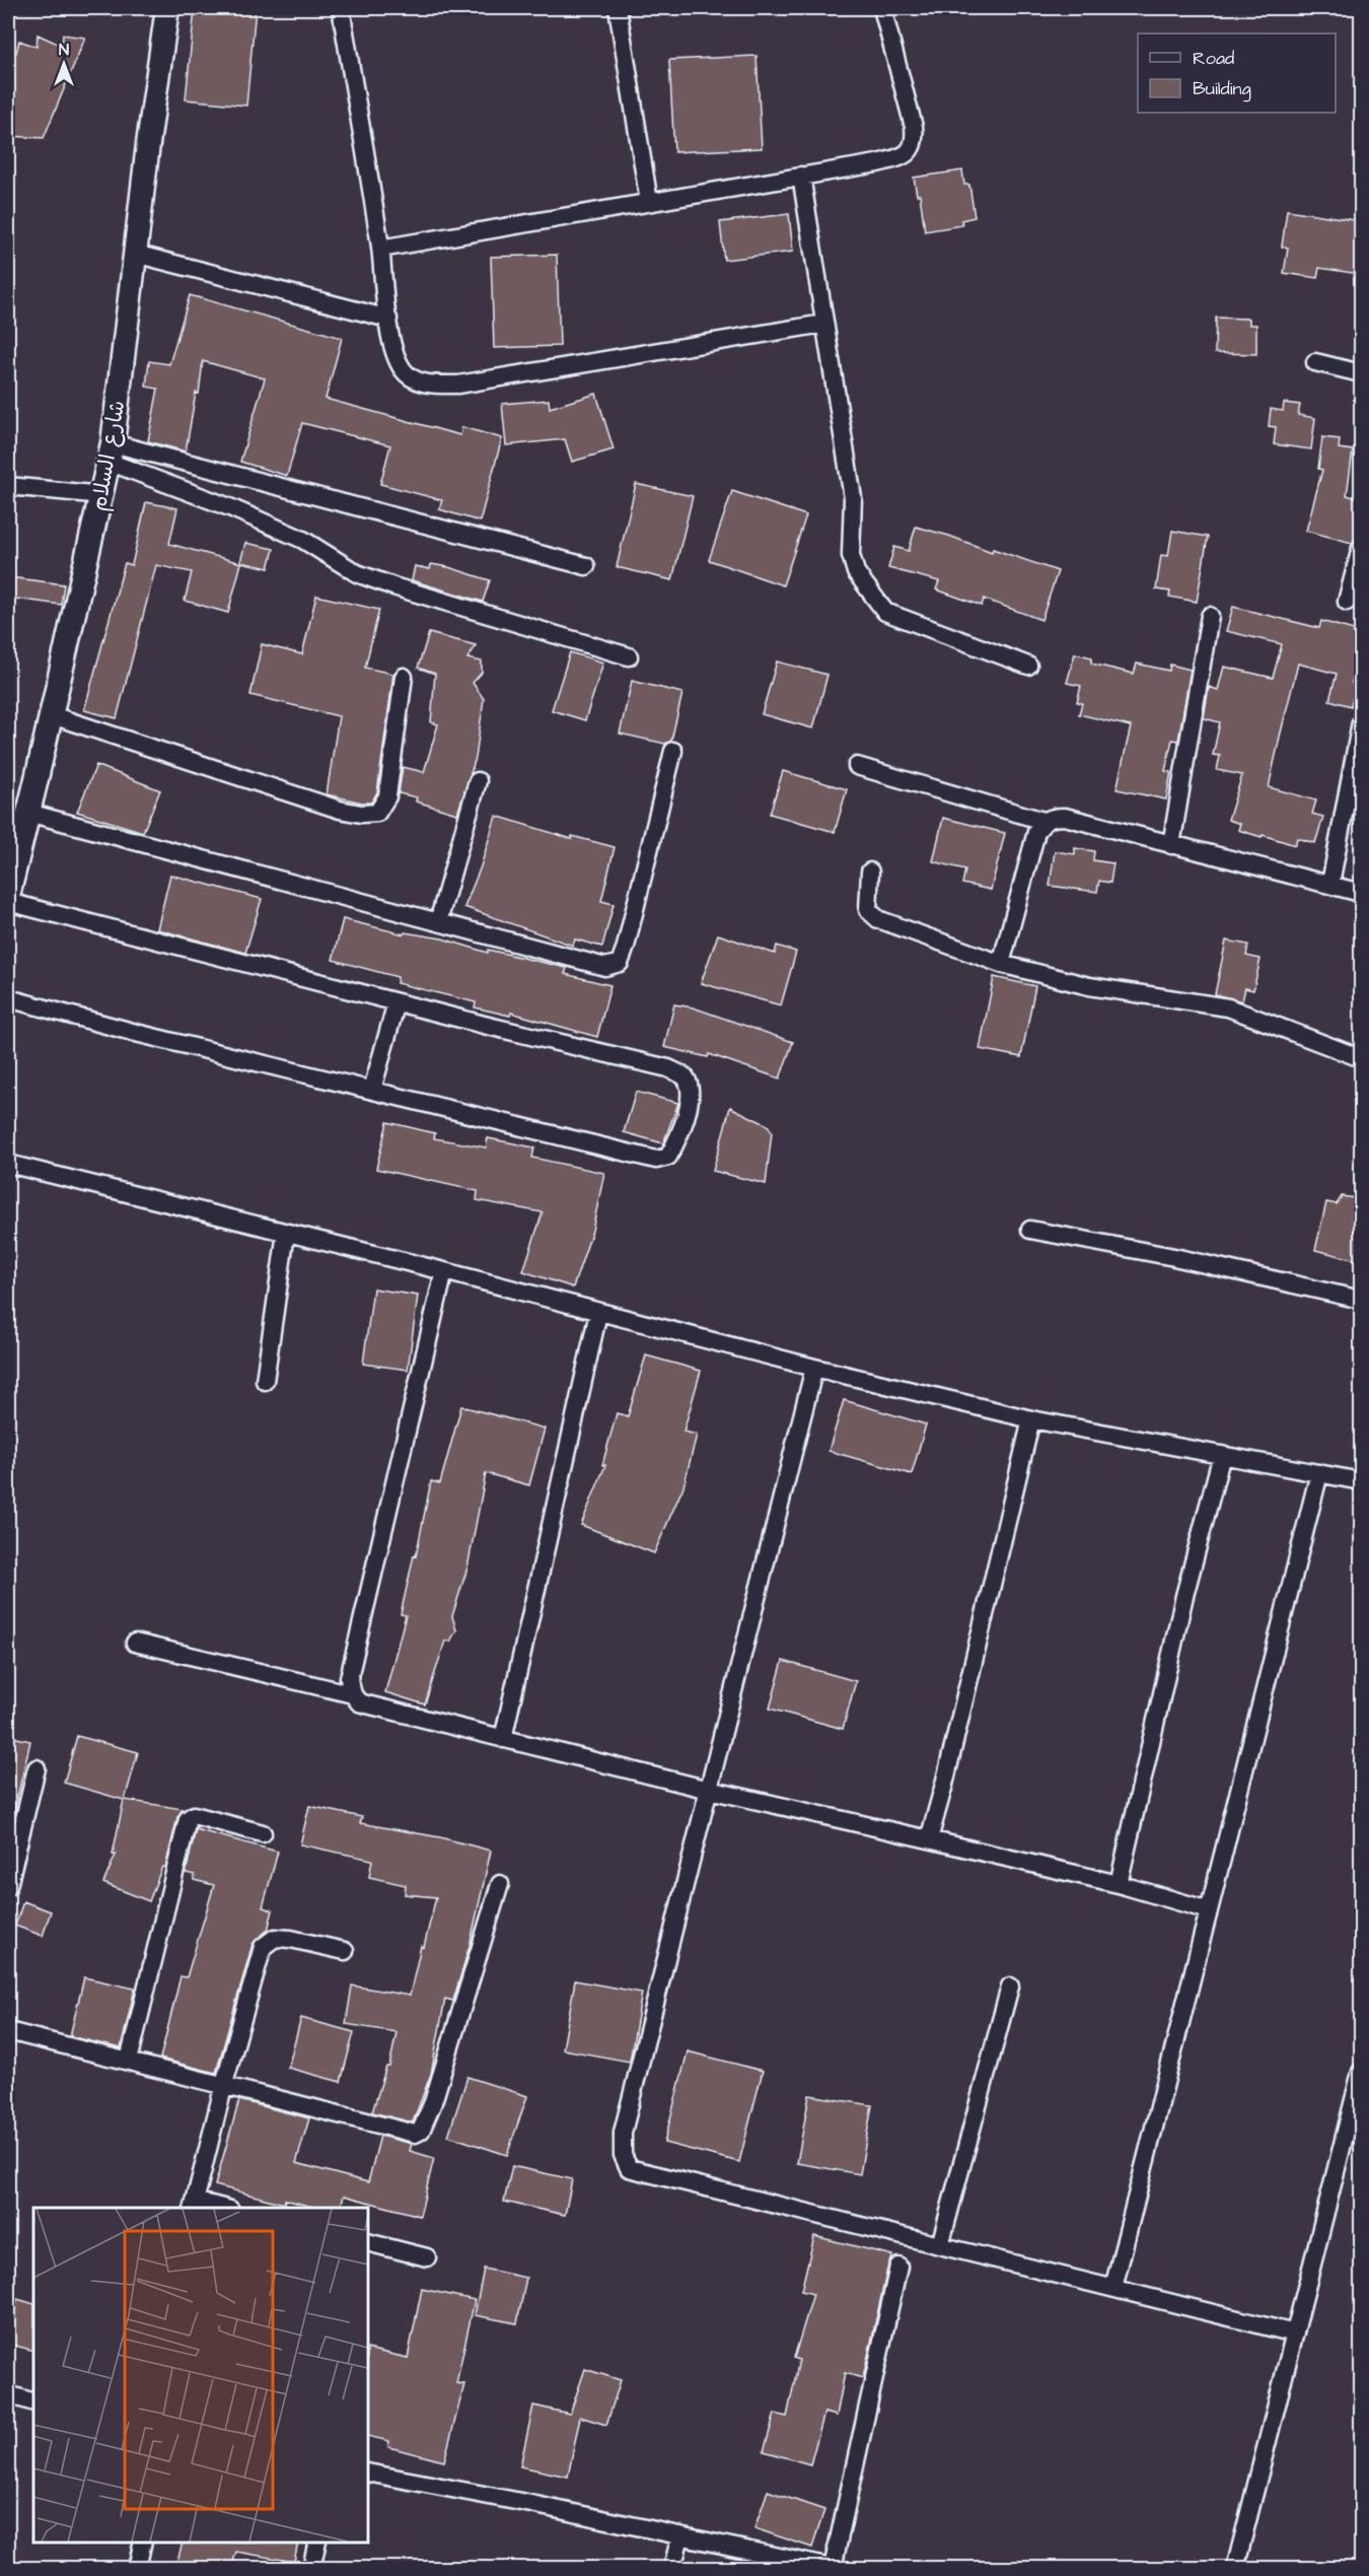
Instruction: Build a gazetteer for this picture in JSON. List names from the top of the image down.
{
  "streets": {
    "main road": ["شارع السلام"]
  },
  "legend": ["Road", "Building"],
  "north": "top"
}
